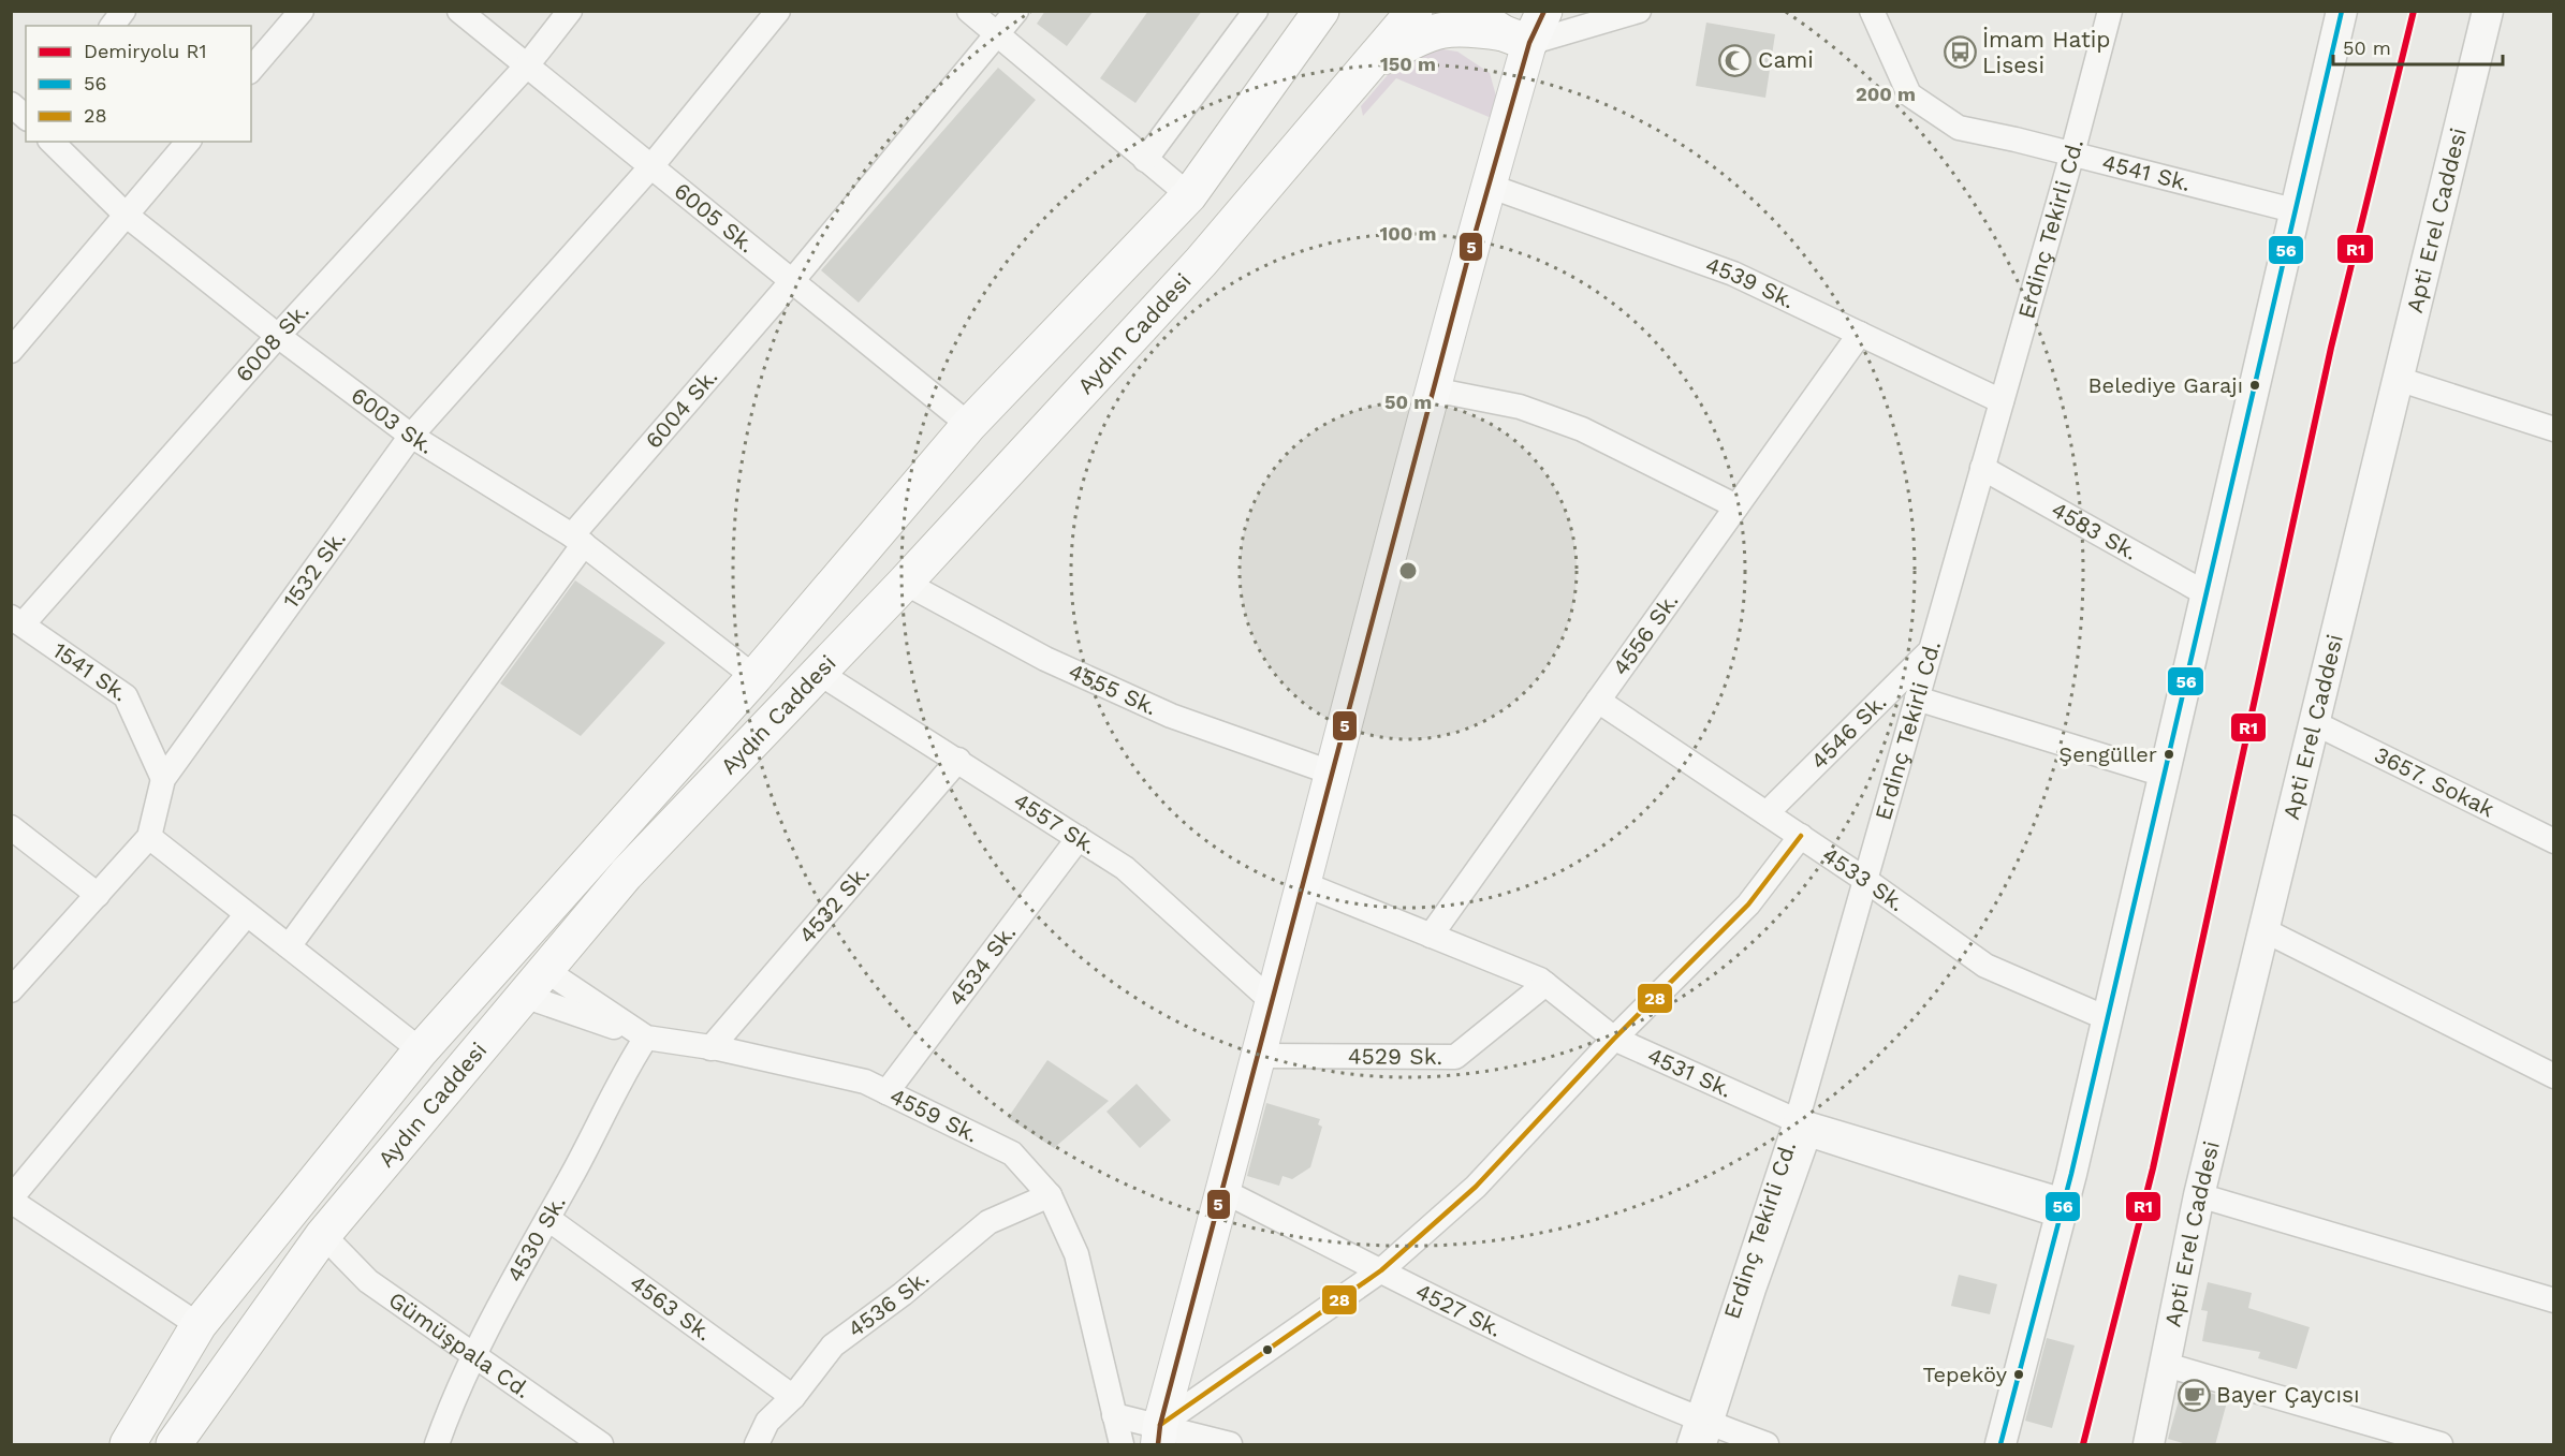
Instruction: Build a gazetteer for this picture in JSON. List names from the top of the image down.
{
  "streets": {
    "highway": ["Aydın Caddesi"],
    "street": [
      "4541 Sk.",
      "6005 Sk.",
      "Apti Erel Caddesi",
      "Erdinç Tekirli Cd.",
      "4539 Sk.",
      "6008 Sk.",
      "6004 Sk.",
      "6003 Sk.",
      "4583 Sk.",
      "1532 Sk.",
      "4556 Sk.",
      "1541 Sk.",
      "4555 Sk.",
      "4546 Sk.",
      "3657. Sokak",
      "4557 Sk.",
      "4533 Sk.",
      "4532 Sk.",
      "4534 Sk.",
      "4529 Sk.",
      "4531 Sk.",
      "4559 Sk.",
      "4530 Sk.",
      "4536 Sk.",
      "4563 Sk.",
      "4527 Sk.",
      "Gümüşpala Cd."
    ]
  },
  "crossings": [
    ["4541 Sk.", "Erdinç Tekirli Cd."],
    ["6005 Sk.", "Aydın Caddesi"],
    ["6005 Sk.", "6008 Sk."],
    ["6005 Sk.", "6004 Sk."],
    ["6005 Sk.", "1532 Sk."],
    ["Apti Erel Caddesi", "3657. Sokak"],
    ["Erdinç Tekirli Cd.", "4539 Sk."],
    ["Erdinç Tekirli Cd.", "4583 Sk."],
    ["Erdinç Tekirli Cd.", "4546 Sk."],
    ["Erdinç Tekirli Cd.", "4533 Sk."],
    ["Erdinç Tekirli Cd.", "4531 Sk."],
    ["Erdinç Tekirli Cd.", "4527 Sk."],
    ["4539 Sk.", "4556 Sk."],
    ["Aydın Caddesi", "6003 Sk."],
    ["Aydın Caddesi", "4555 Sk."],
    ["Aydın Caddesi", "4557 Sk."],
    ["Aydın Caddesi", "4559 Sk."],
    ["Aydın Caddesi", "Gümüşpala Cd."],
    ["6008 Sk.", "6003 Sk."],
    ["6008 Sk.", "1541 Sk."],
    ["6004 Sk.", "6003 Sk."],
    ["6003 Sk.", "1532 Sk."],
    ["1532 Sk.", "1541 Sk."],
    ["4556 Sk.", "4533 Sk."],
    ["4556 Sk.", "4531 Sk."],
    ["4546 Sk.", "4533 Sk."],
    ["4557 Sk.", "4532 Sk."],
    ["4557 Sk.", "4534 Sk."],
    ["4532 Sk.", "4559 Sk."],
    ["4534 Sk.", "4559 Sk."],
    ["4529 Sk.", "4531 Sk."],
    ["4559 Sk.", "4530 Sk."],
    ["4559 Sk.", "4536 Sk."],
    ["4530 Sk.", "4563 Sk."],
    ["4530 Sk.", "Gümüşpala Cd."],
    ["4536 Sk.", "4563 Sk."]
  ],
  "places": {
    "bus stop": ["İmam Hatip Lisesi"],
    "mosque": ["Cami"],
    "other": ["Belediye Garajı", "Şengüller", "Tepeköy"],
    "cafe": ["Bayer Çaycısı"]
  },
  "lines": [
    "rail line R1",
    "transit line 56",
    "transit line 5",
    "transit line 28"
  ],
  "legend": ["Demiryolu R1", "56", "28"],
  "scale_bar": "50 m",
  "rings": [
    "150 m",
    "200 m",
    "100 m",
    "50 m"
  ]
}
